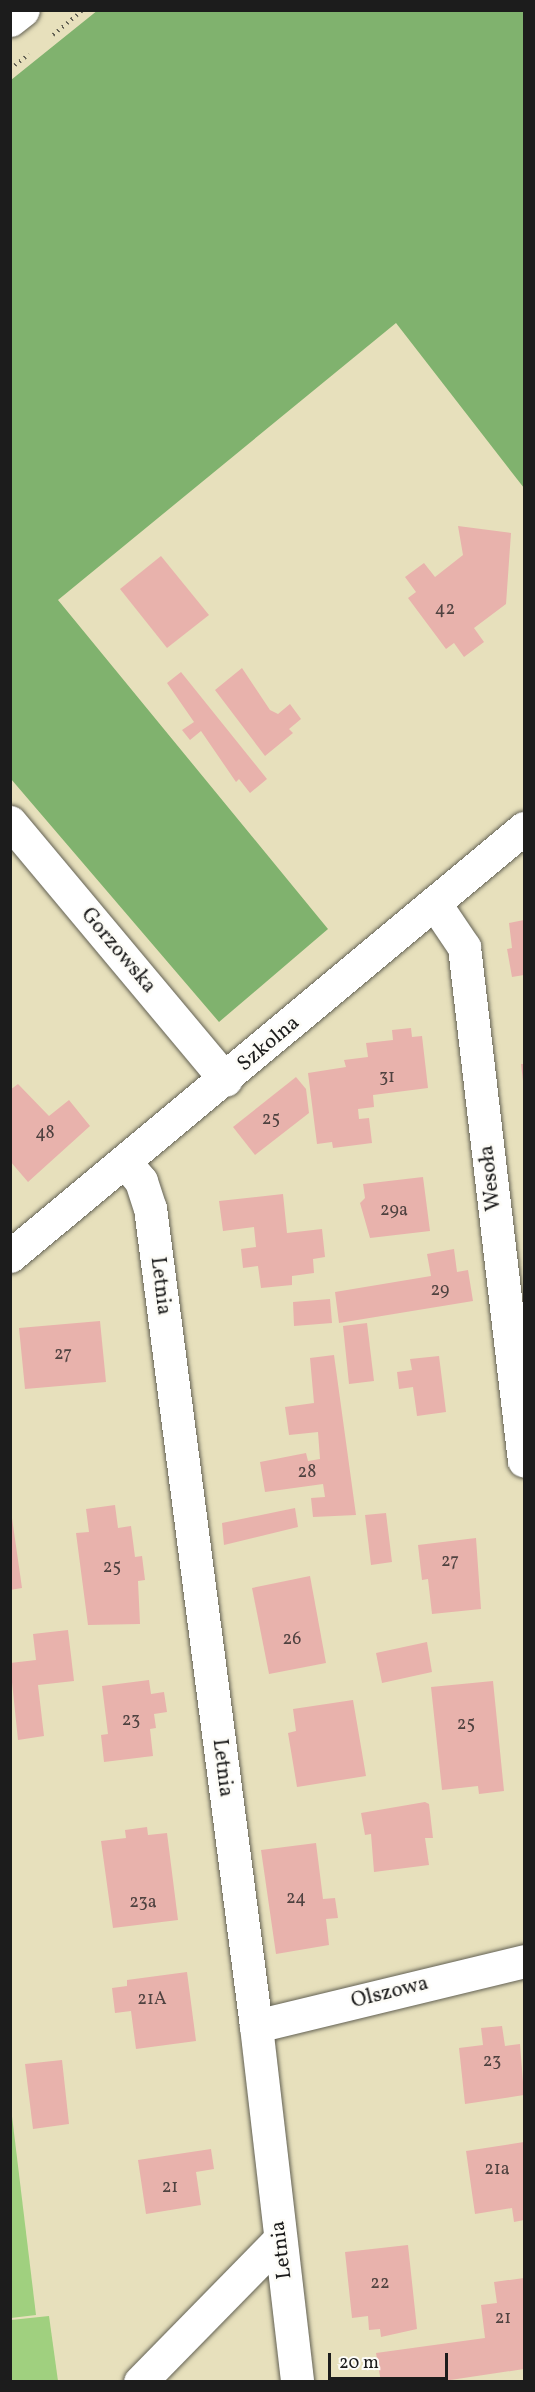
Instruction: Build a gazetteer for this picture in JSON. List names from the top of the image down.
{
  "streets": {
    "street": [
      "Gorzowska",
      "Szkolna",
      "Wesoła",
      "Letnia",
      "Olszowa"
    ]
  },
  "crossings": [
    ["Gorzowska", "Szkolna"],
    ["Szkolna", "Wesoła"],
    ["Szkolna", "Letnia"],
    ["Letnia", "Olszowa"]
  ],
  "house_numbers": [
    "42",
    "31",
    "25",
    "48",
    "29a",
    "29",
    "27",
    "28",
    "27",
    "25",
    "26",
    "23",
    "25",
    "24",
    "23a",
    "21A",
    "23",
    "21a",
    "21",
    "22",
    "21"
  ],
  "scale_bar": "20 m"
}
